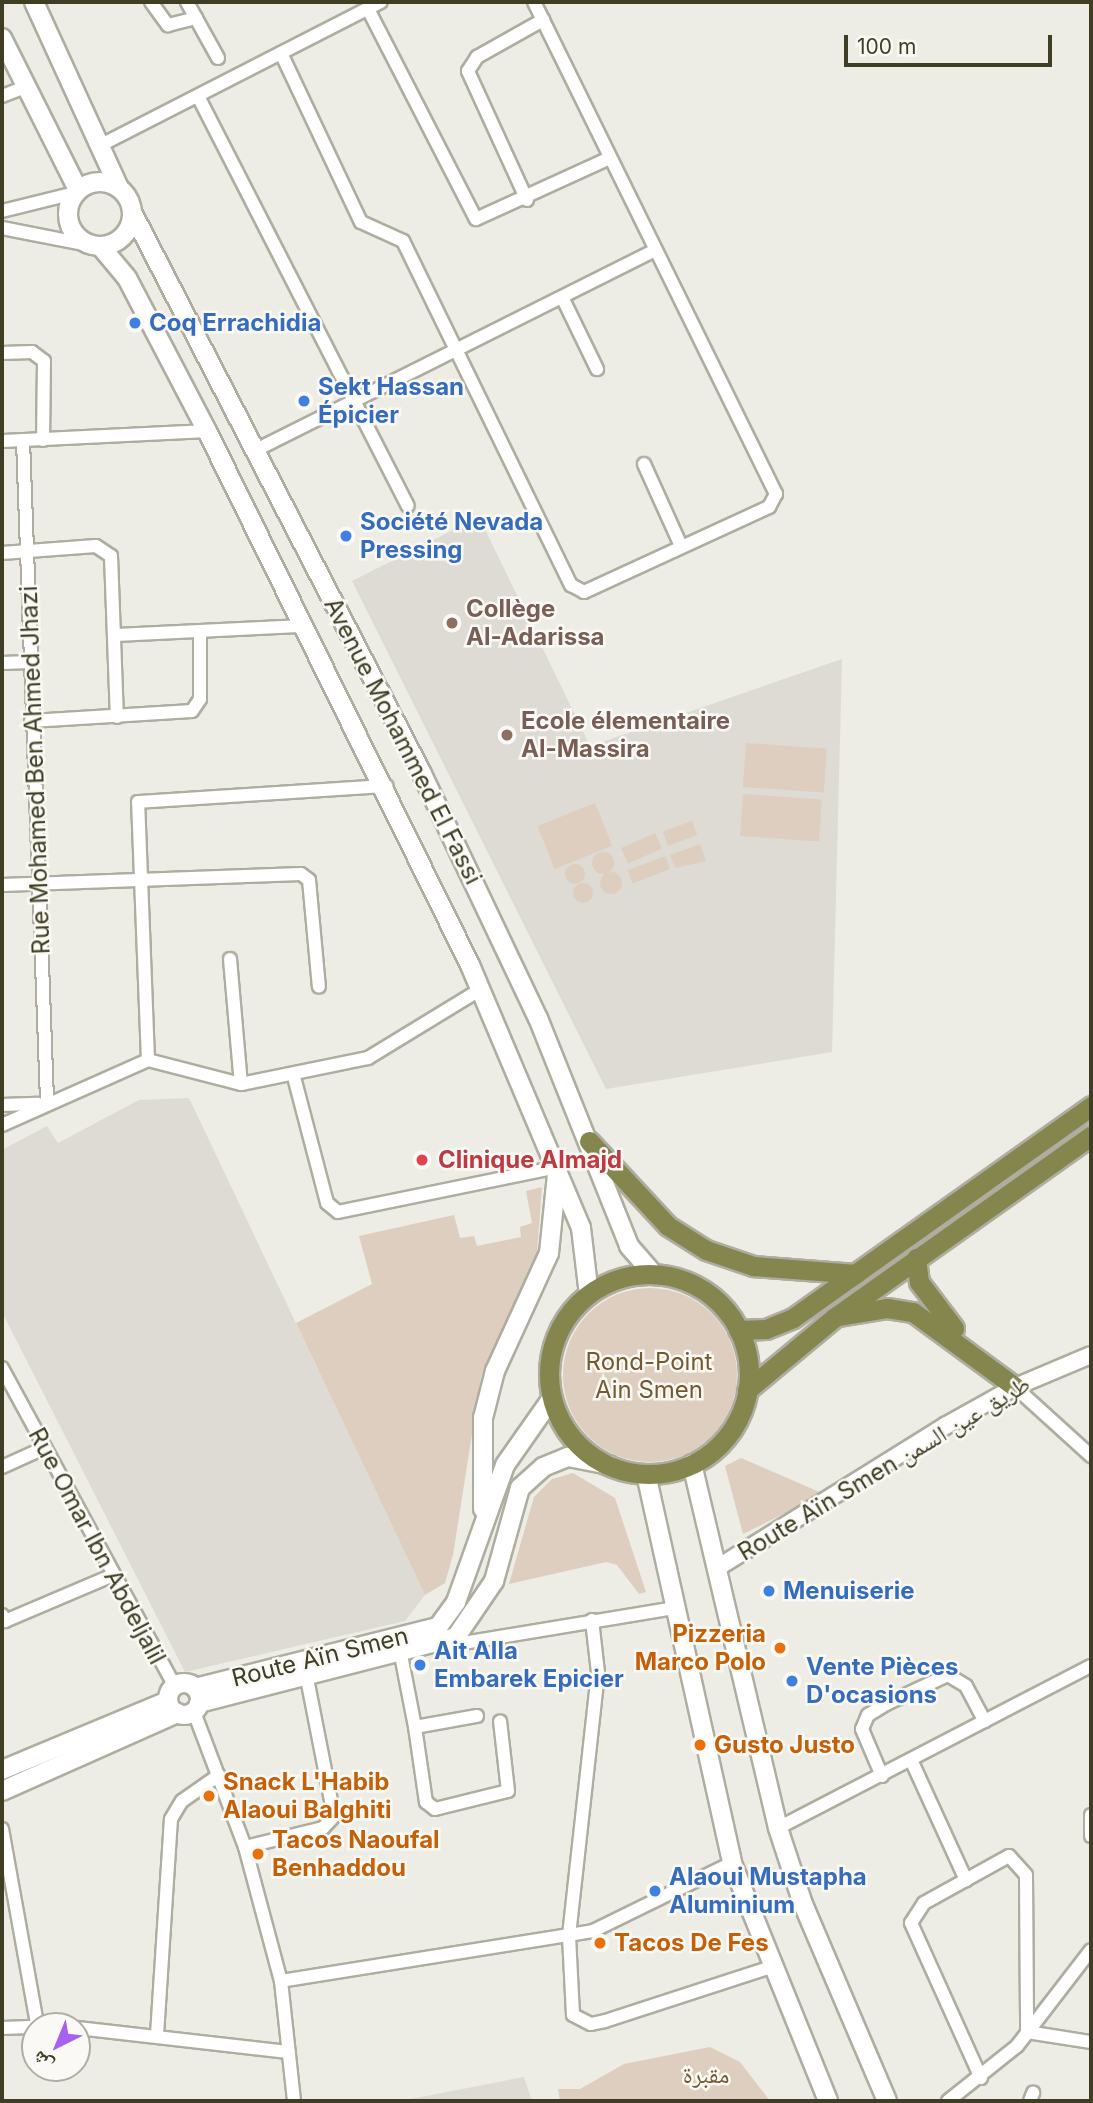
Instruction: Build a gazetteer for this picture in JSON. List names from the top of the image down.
{
  "streets": {
    "main road": ["Avenue Mohammed El Fassi", "Route Aïn Smen"],
    "street": ["Rue Mohamed Ben Ahmed Jhazi", "Route Aïn Smen طريق عين السمن", "Rue Omar Ibn Abdeljalil"]
  },
  "crossings": [
    ["Avenue Mohammed El Fassi", "Route Aïn Smen"],
    ["Rue Omar Ibn Abdeljalil", "Route Aïn Smen"]
  ],
  "parks": ["Rond-Point Ain Smen", "مقبرة"],
  "places": [
    "Coq Errachidia",
    "Sekt Hassan Épicier",
    "Société Nevada Pressing",
    "Collège Al-Adarissa",
    "Ecole élementaire Al-Massira",
    "Clinique Almajd",
    "Menuiserie",
    "Pizzeria Marco Polo",
    "Ait Alla Embarek Epicier",
    "Vente Pièces D'ocasions",
    "Gusto Justo",
    "Snack L'Habib Alaoui Balghiti",
    "Tacos Naoufal Benhaddou",
    "Alaoui Mustapha Aluminium",
    "Tacos De Fes"
  ],
  "scale_bar": "100 m",
  "north": "bottom left"
}
